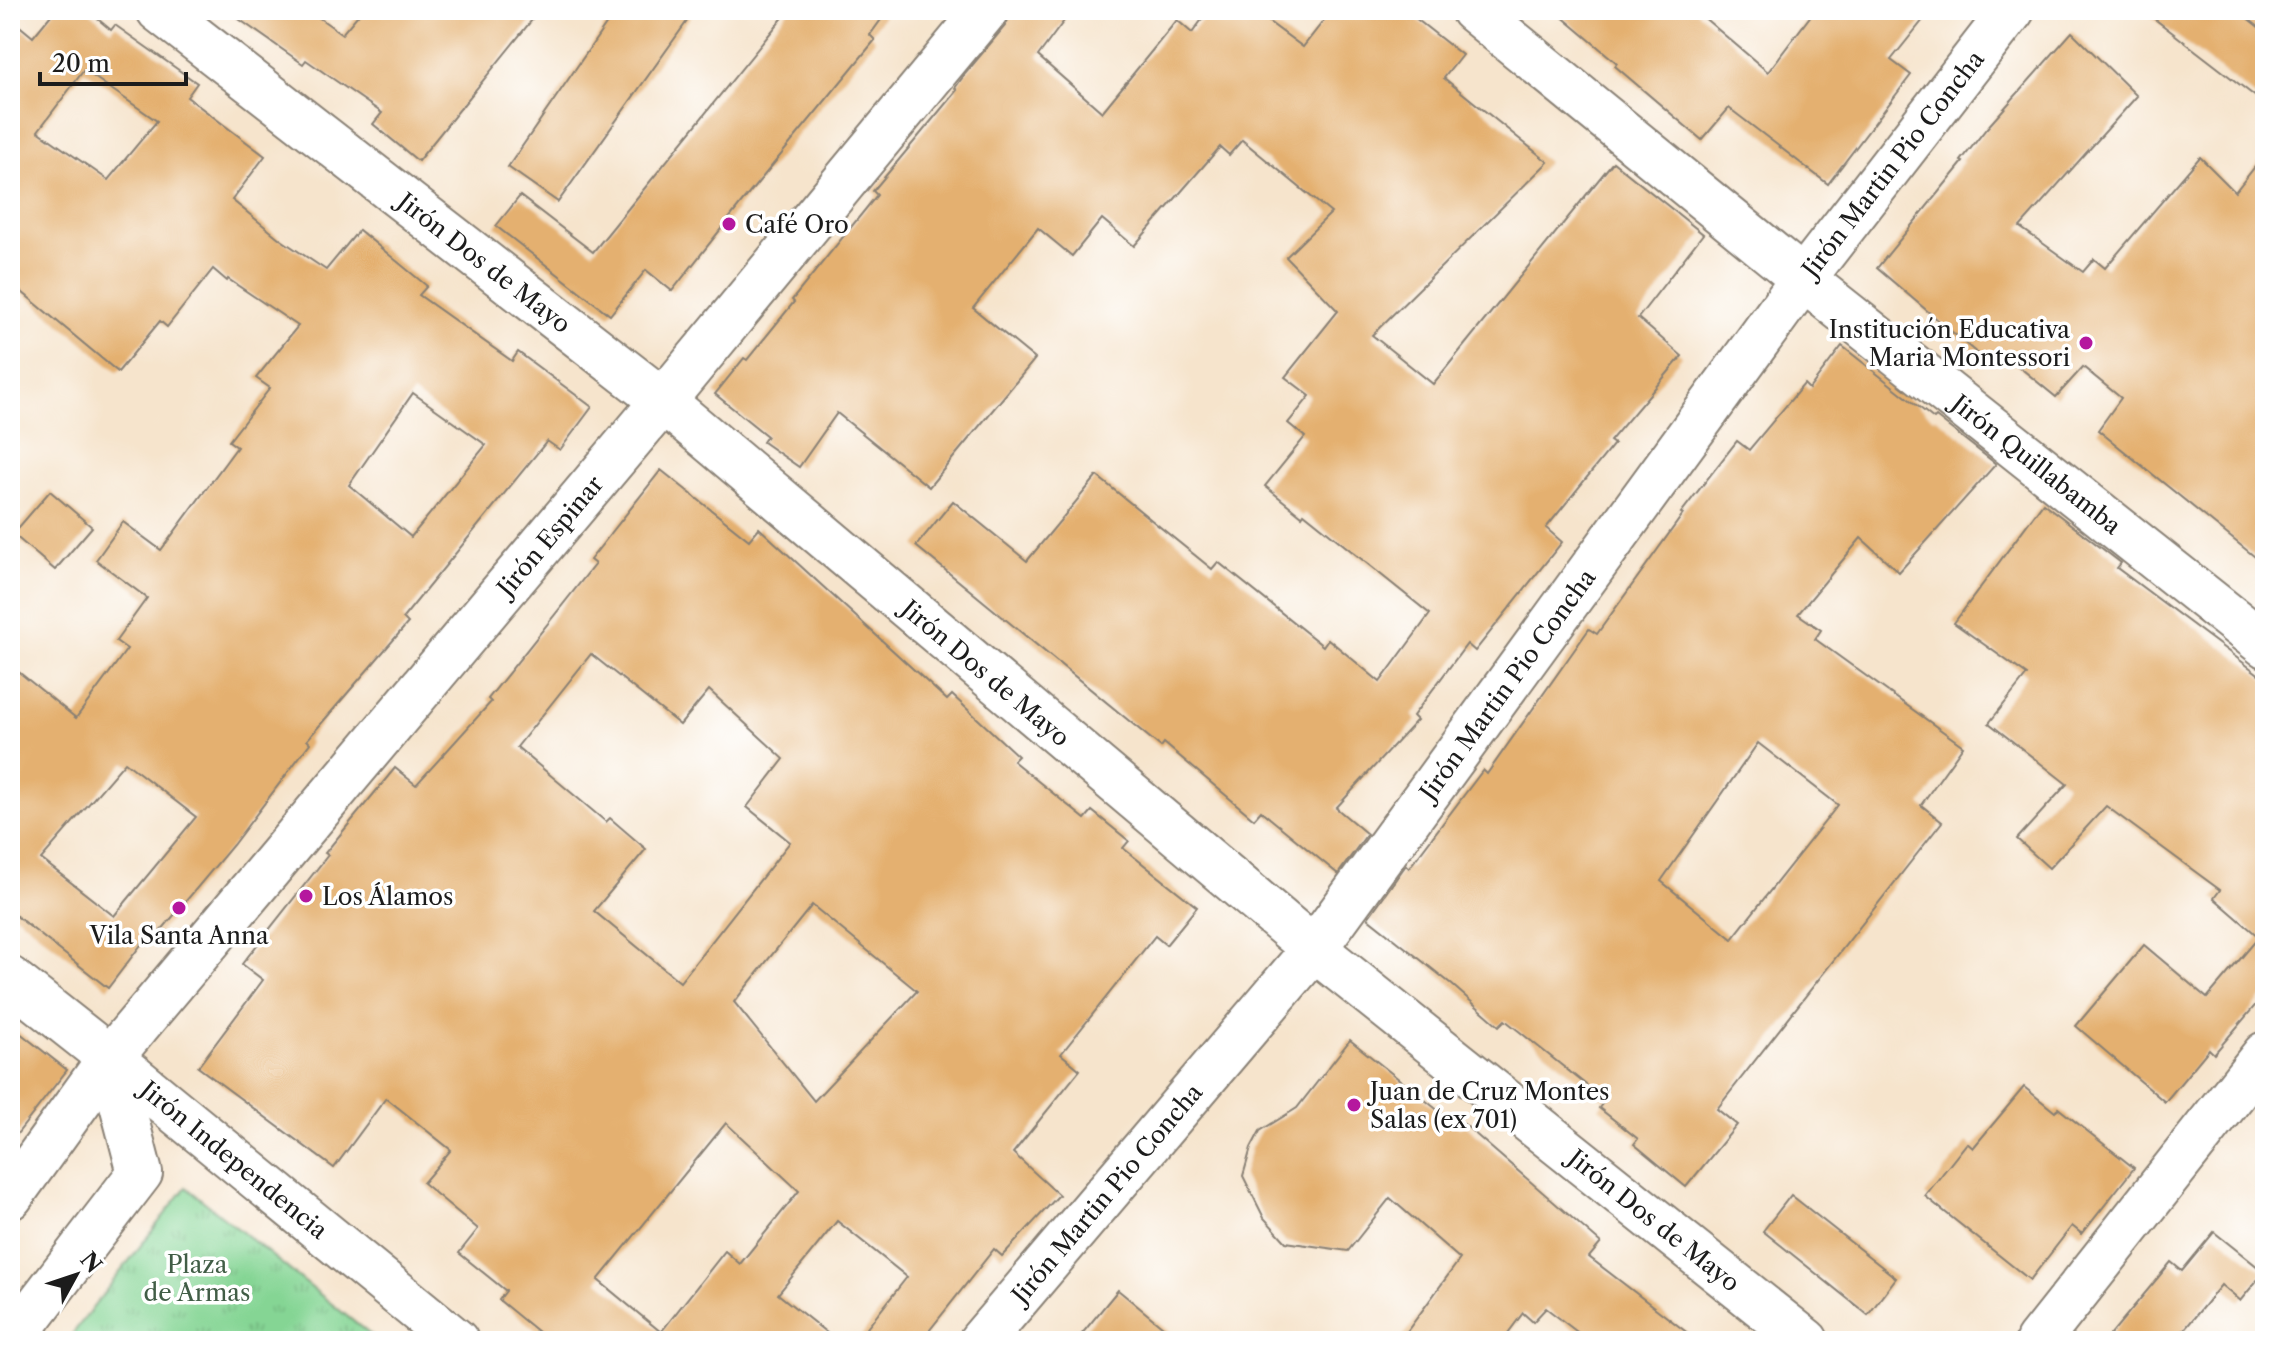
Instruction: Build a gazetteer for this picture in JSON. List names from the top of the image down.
{
  "streets": {
    "street": [
      "Jirón Martin Pio Concha",
      "Jirón Dos de Mayo",
      "Jirón Quillabamba",
      "Jirón Espinar",
      "Jirón Independencia"
    ]
  },
  "crossings": [
    ["Jirón Martin Pio Concha", "Jirón Dos de Mayo"],
    ["Jirón Martin Pio Concha", "Jirón Quillabamba"],
    ["Jirón Dos de Mayo", "Jirón Espinar"],
    ["Jirón Espinar", "Jirón Independencia"]
  ],
  "parks": ["Plaza de Armas"],
  "places": [
    "Café Oro",
    "Institución Educativa Maria Montessori",
    "Los Álamos",
    "Vila Santa Anna",
    "Juan de Cruz Montes Salas (ex 701)"
  ],
  "scale_bar": "20 m",
  "north": "top right"
}
